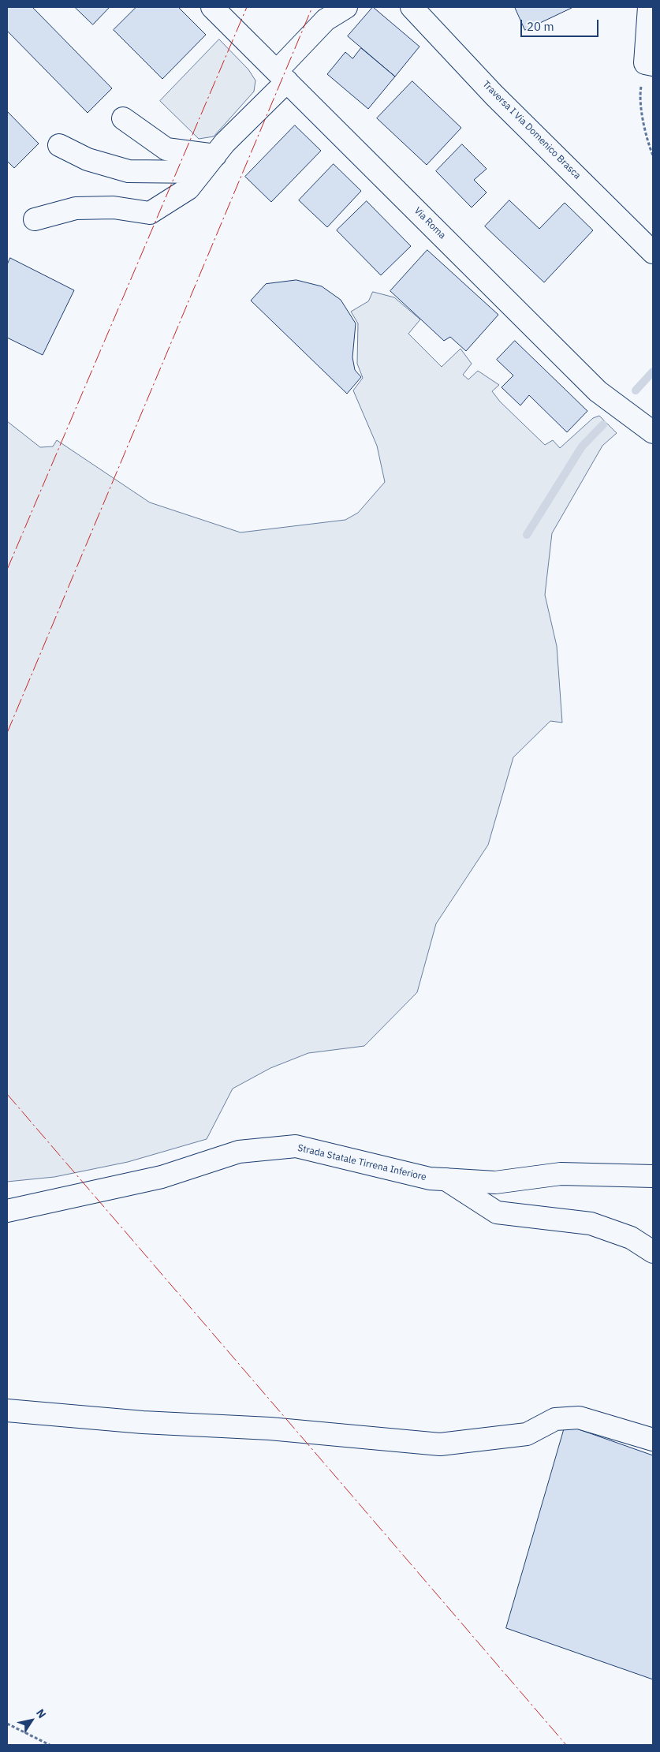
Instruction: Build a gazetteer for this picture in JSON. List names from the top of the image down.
{
  "streets": {
    "street": ["Traversa I Via Domenico Brasca", "Via Roma", "Strada Statale Tirrena Inferiore"]
  },
  "scale_bar": "20 m",
  "north": "top right"
}
